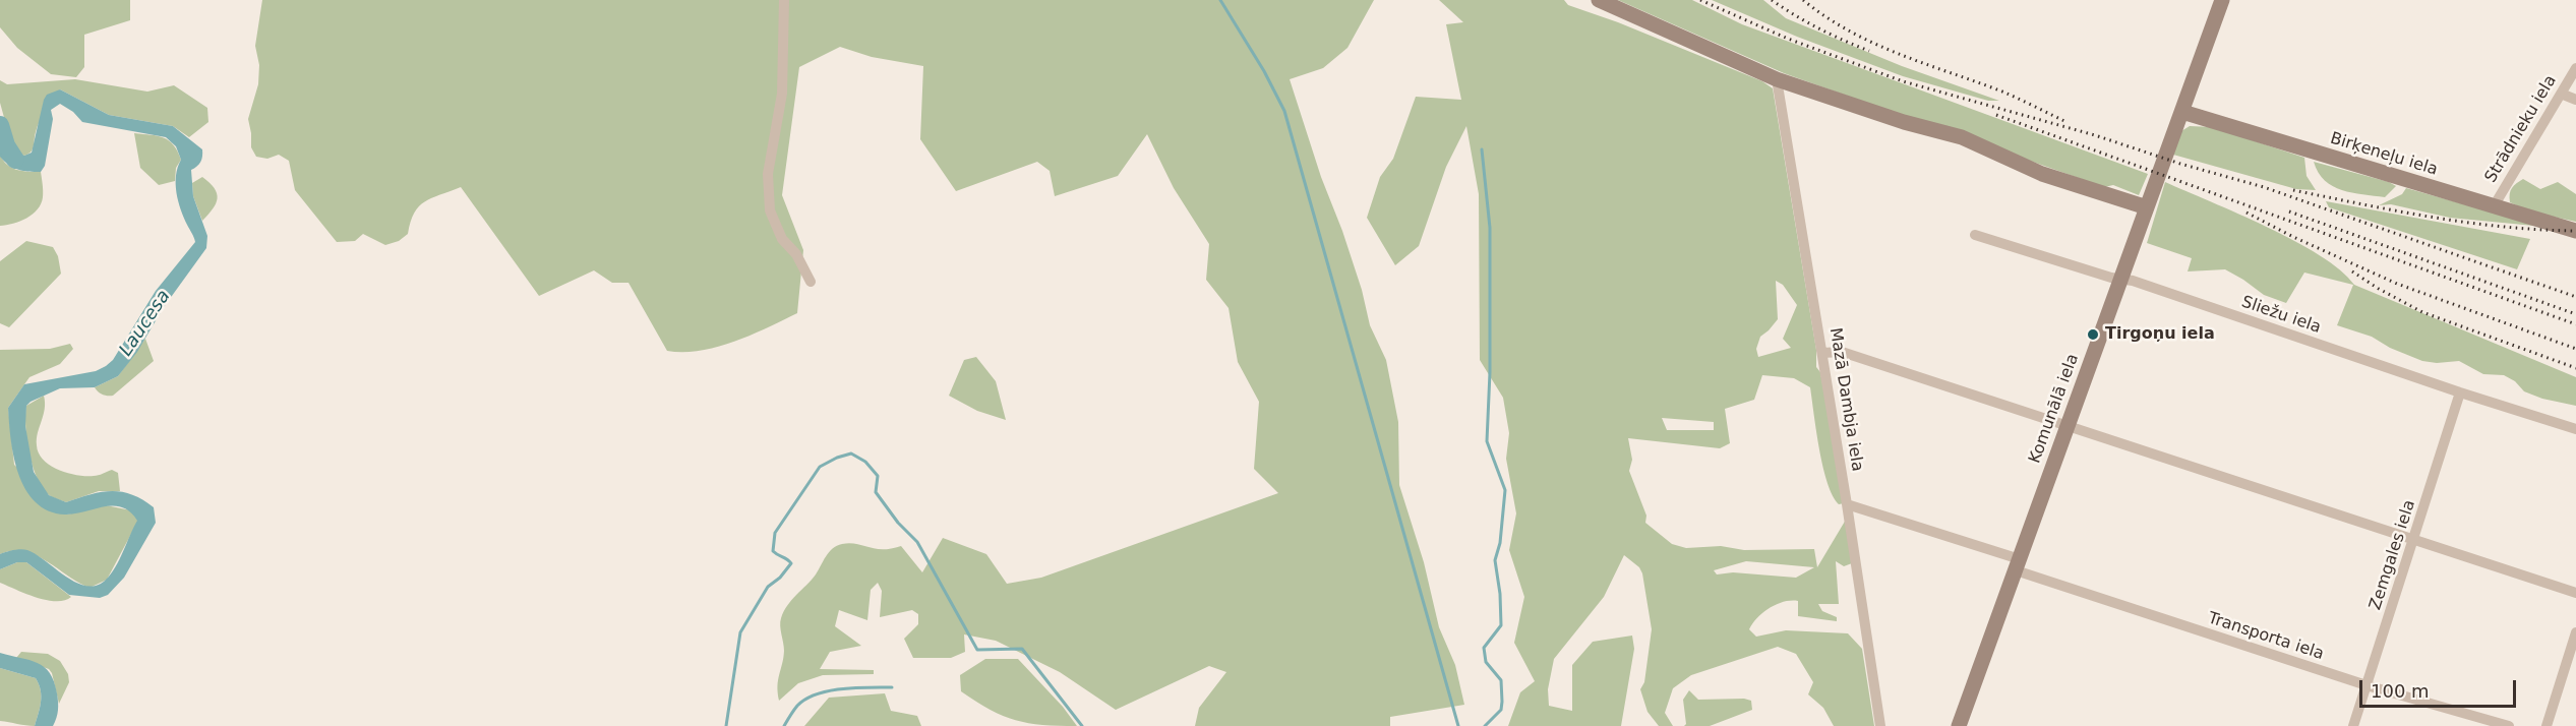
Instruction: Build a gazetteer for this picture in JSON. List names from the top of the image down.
{
  "streets": {
    "main road": ["Birķeneļu iela", "Komunālā iela"],
    "street": [
      "Strādnieku iela",
      "Sliežu iela",
      "Mazā Dambja iela",
      "Zemgales iela",
      "Transporta iela"
    ]
  },
  "crossings": [
    ["Strādnieku iela", "Birķeneļu iela"],
    ["Birķeneļu iela", "Komunālā iela"],
    ["Sliežu iela", "Komunālā iela"],
    ["Sliežu iela", "Zemgales iela"],
    ["Mazā Dambja iela", "Transporta iela"],
    ["Komunālā iela", "Transporta iela"],
    ["Zemgales iela", "Transporta iela"]
  ],
  "water": ["Laucesa"],
  "places": ["Tirgoņu iela"],
  "scale_bar": "100 m"
}
